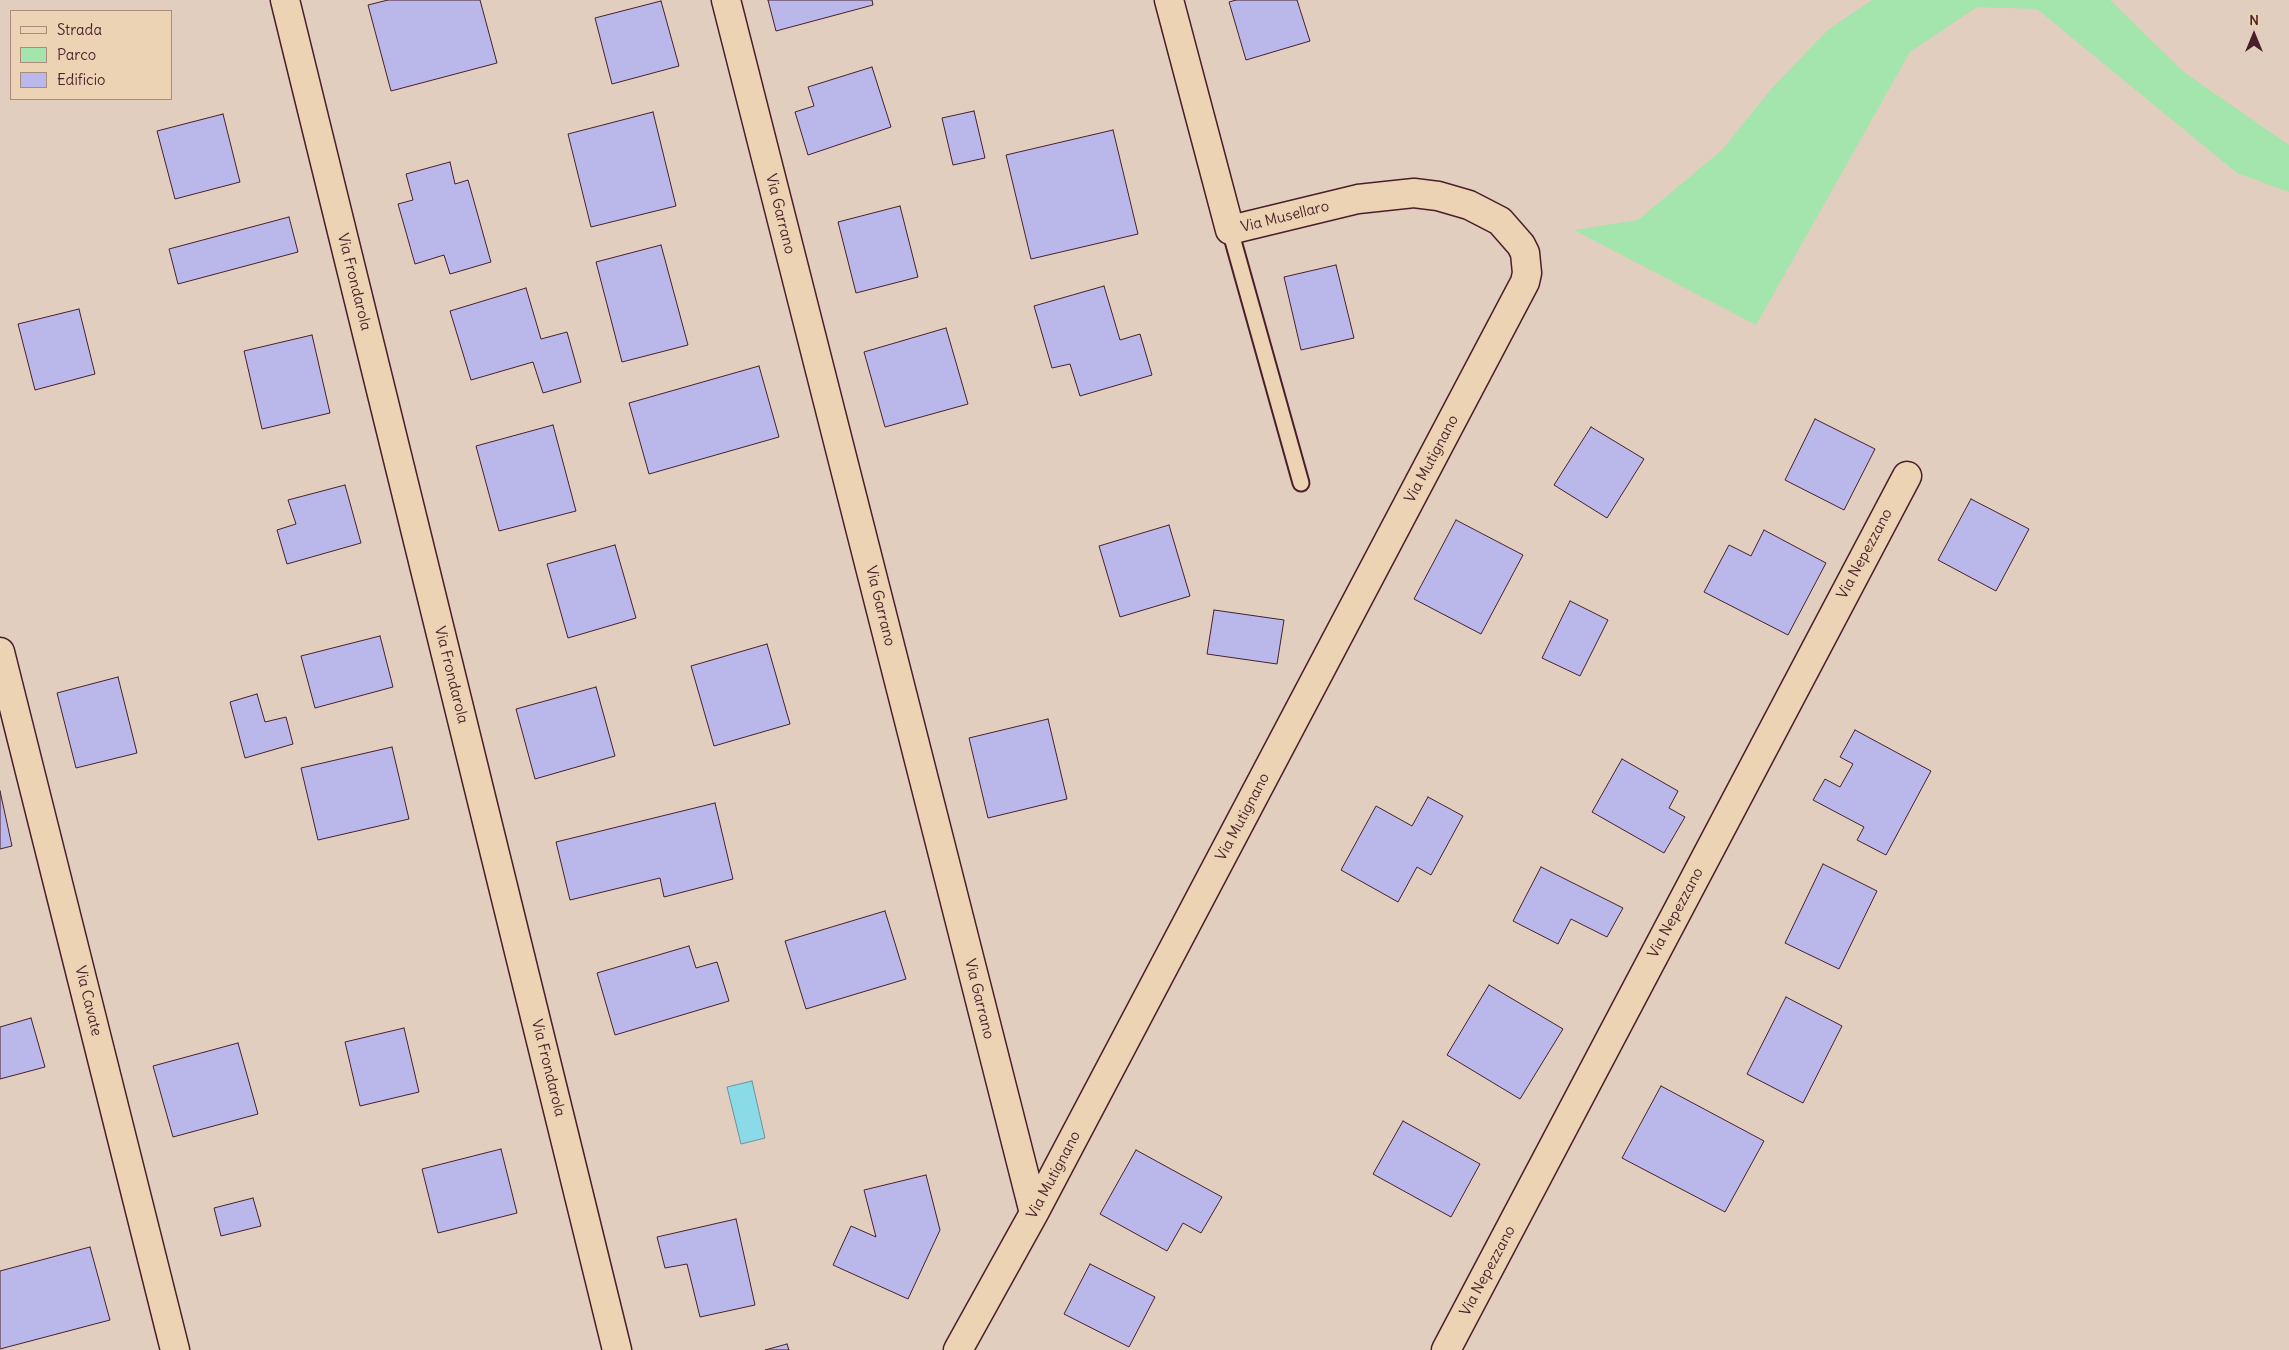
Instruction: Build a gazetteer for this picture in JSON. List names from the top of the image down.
{
  "streets": {
    "street": [
      "Via Garrano",
      "Via Musellaro",
      "Via Frondarola",
      "Via Mutignano",
      "Via Nepezzano",
      "Via Cavate"
    ]
  },
  "crossings": [
    ["Via Garrano", "Via Mutignano"],
    ["Via Musellaro", "Via Mutignano"]
  ],
  "legend": ["Strada", "Parco", "Edificio"],
  "north": "top"
}
